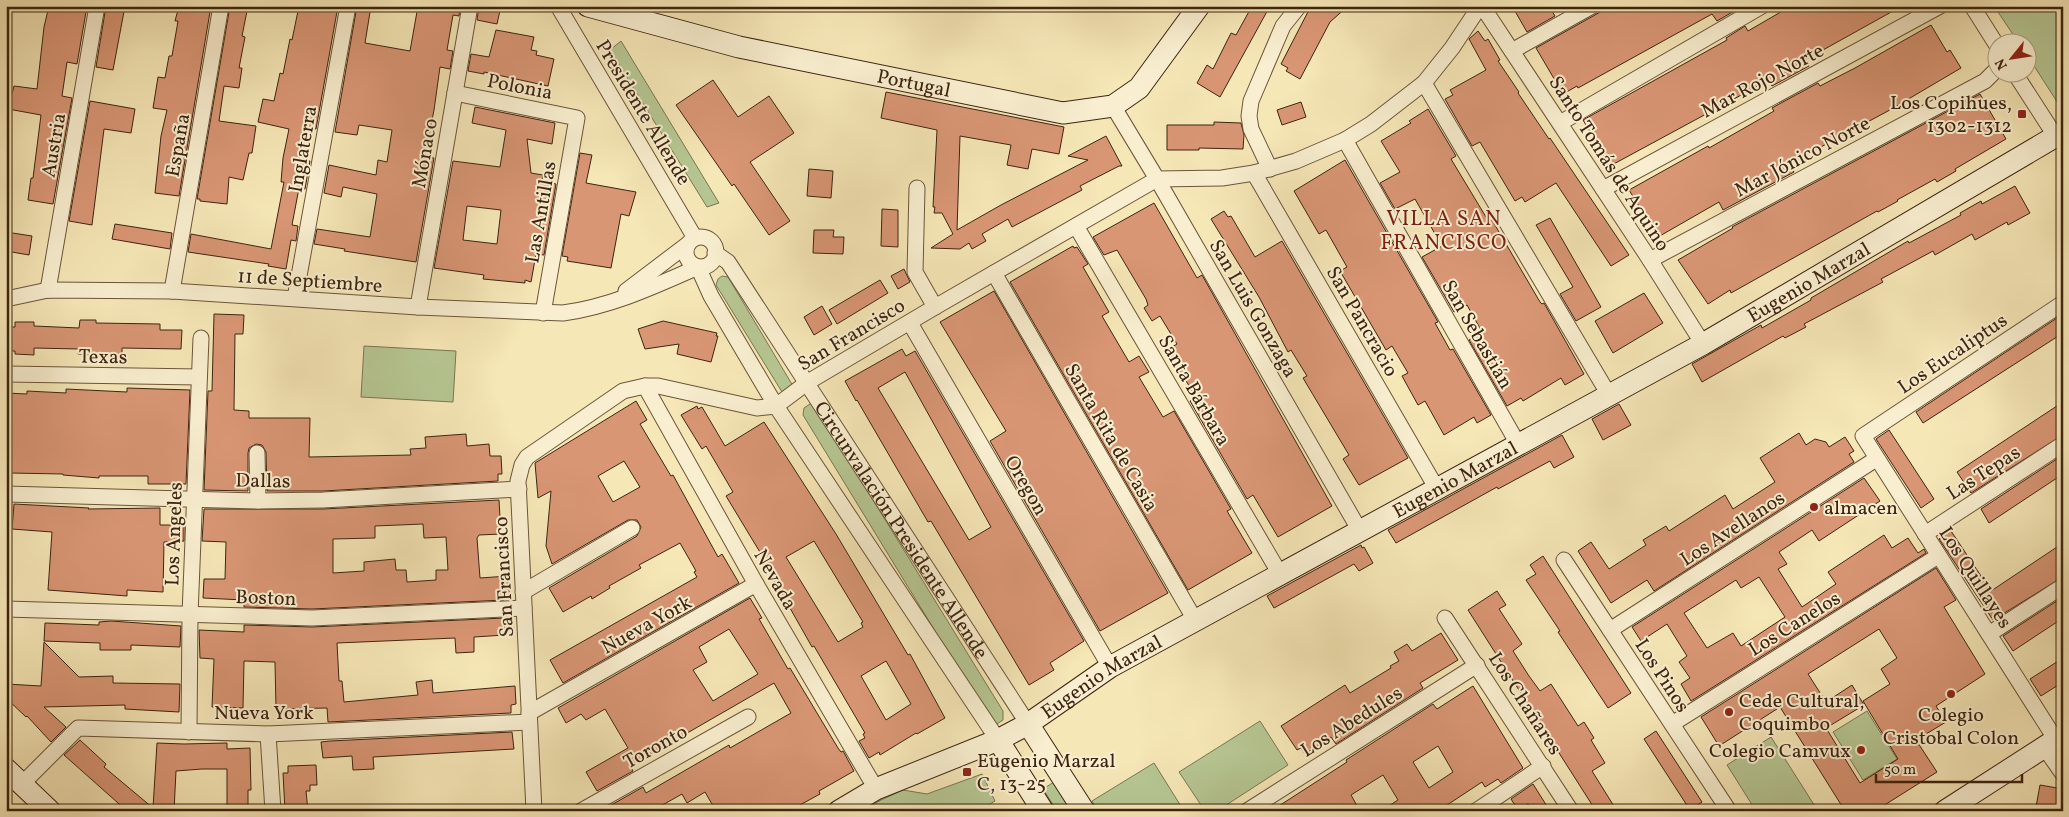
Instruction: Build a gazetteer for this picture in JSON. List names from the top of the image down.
{
  "streets": {
    "main road": ["Portugal", "Eugenio Marzal", "Circunvalación Presidente Allende"],
    "street": [
      "Mar Rojo Norte",
      "Polonia",
      "Presidente Allende",
      "Austria",
      "España",
      "Inglaterra",
      "Mónaco",
      "Mar Jónico Norte",
      "Santo Tomás de Aquino",
      "Las Antillas",
      "11 de Septiembre",
      "San Luis Gonzaga",
      "San Pancracio",
      "San Francisco",
      "San Sebastián",
      "Los Eucaliptus",
      "Texas",
      "Santa Bárbara",
      "Santa Rita de Casia",
      "Las Tepas",
      "Dallas",
      "Oregon",
      "Los Avellanos",
      "Los Angeles",
      "Los Quillayes",
      "Nevada",
      "Boston",
      "Los Canelos",
      "Nueva York",
      "Los Pinos",
      "Los Chañares",
      "Los Abedules",
      "Toronto"
    ]
  },
  "crossings": [
    ["Mar Rojo Norte", "Santo Tomás de Aquino"],
    ["Portugal", "San Luis Gonzaga"],
    ["Polonia", "Mónaco"],
    ["Polonia", "Las Antillas"],
    ["Presidente Allende", "11 de Septiembre"],
    ["Presidente Allende", "Circunvalación Presidente Allende"],
    ["Austria", "11 de Septiembre"],
    ["España", "11 de Septiembre"],
    ["Inglaterra", "11 de Septiembre"],
    ["Mónaco", "11 de Septiembre"],
    ["Mar Jónico Norte", "Santo Tomás de Aquino"],
    ["Santo Tomás de Aquino", "Eugenio Marzal"],
    ["Las Antillas", "11 de Septiembre"],
    ["11 de Septiembre", "Circunvalación Presidente Allende"],
    ["Eugenio Marzal", "San Luis Gonzaga"],
    ["Eugenio Marzal", "San Pancracio"],
    ["Eugenio Marzal", "San Sebastián"],
    ["Eugenio Marzal", "Santa Bárbara"],
    ["Eugenio Marzal", "Santa Rita de Casia"],
    ["Eugenio Marzal", "Oregon"],
    ["Eugenio Marzal", "Circunvalación Presidente Allende"],
    ["Eugenio Marzal", "Nevada"],
    ["San Luis Gonzaga", "San Francisco"],
    ["San Francisco", "Santa Bárbara"],
    ["San Francisco", "Santa Rita de Casia"],
    ["San Francisco", "Dallas"],
    ["San Francisco", "Oregon"],
    ["San Francisco", "Circunvalación Presidente Allende"],
    ["San Francisco", "Nevada"],
    ["San Francisco", "Boston"],
    ["San Francisco", "Nueva York"],
    ["Los Eucaliptus", "Los Quillayes"],
    ["Texas", "Los Angeles"],
    ["Las Tepas", "Los Quillayes"],
    ["Dallas", "Los Angeles"],
    ["Los Avellanos", "Los Quillayes"],
    ["Los Avellanos", "Los Pinos"],
    ["Los Angeles", "Boston"],
    ["Los Angeles", "Nueva York"],
    ["Los Quillayes", "Los Canelos"],
    ["Nevada", "Nueva York"],
    ["Los Canelos", "Los Pinos"],
    ["Los Chañares", "Los Abedules"]
  ],
  "districts": ["VILLA SAN FRANCISCO"],
  "places": {
    "transit": ["Los Copihues, 1302-1312", "Eugenio Marzal C, 13-25"],
    "other": [
      "almacen",
      "Colegio Cristobal Colon",
      "Cede Cultural, Coquimbo",
      "Colegio Camvux"
    ]
  },
  "scale_bar": "50 m",
  "north": "bottom left"
}
